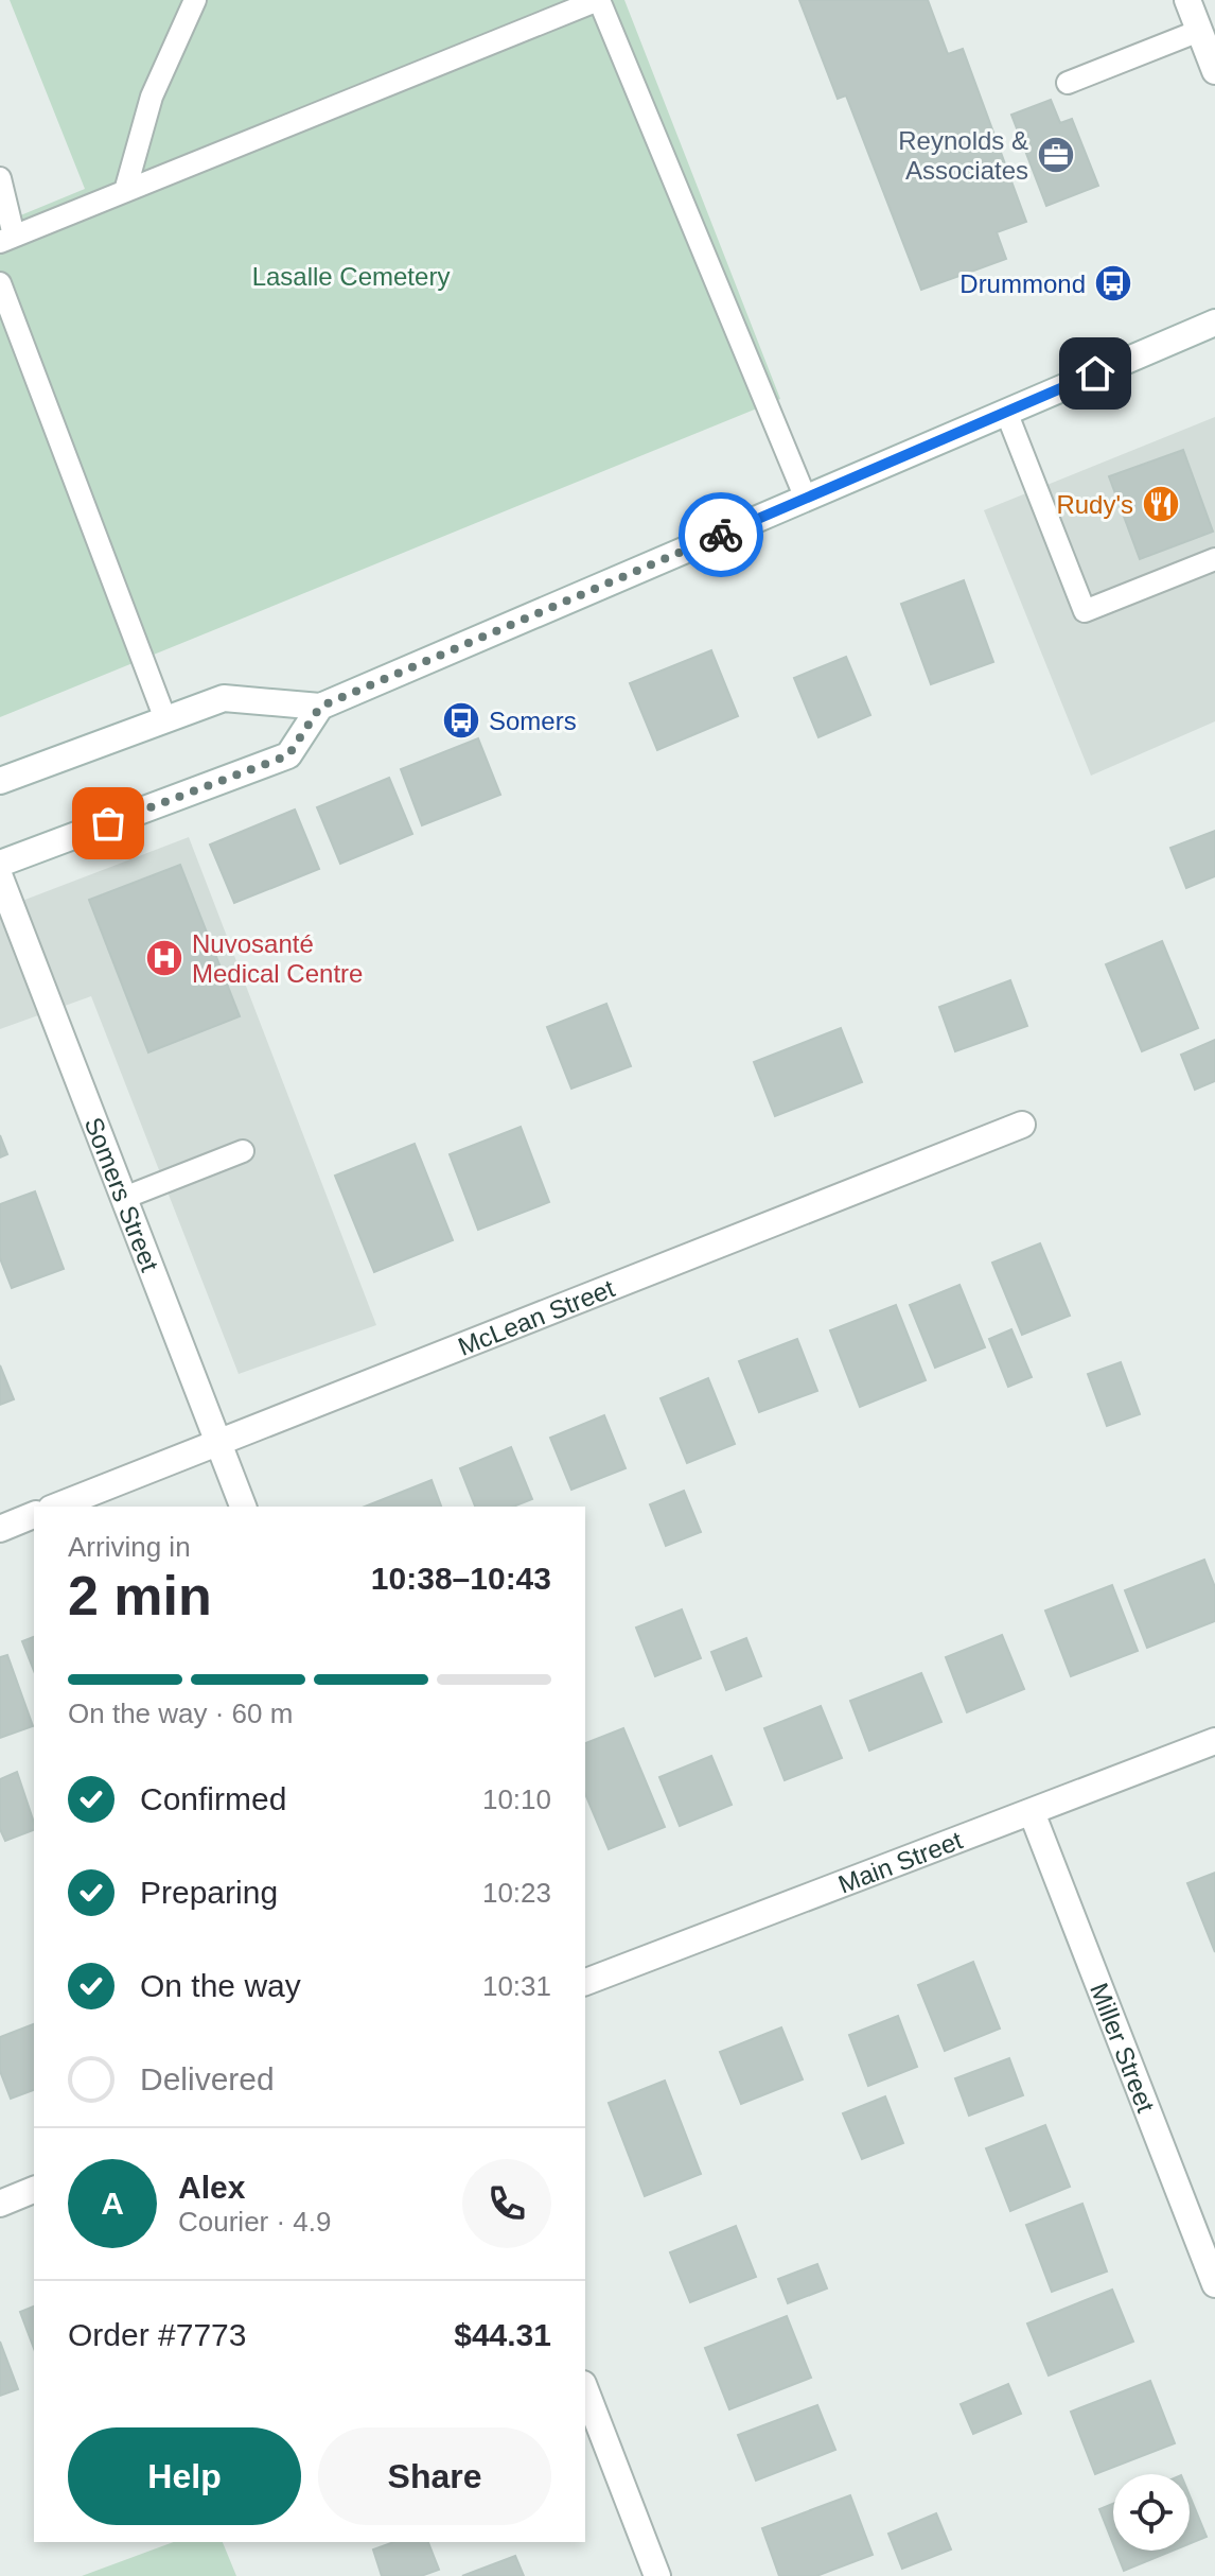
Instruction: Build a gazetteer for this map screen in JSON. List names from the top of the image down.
{
  "streets": {
    "street": [
      "Somers Street",
      "McLean Street",
      "Main Street",
      "Miller Street"
    ]
  },
  "crossings": [
    ["Somers Street", "McLean Street"],
    ["Main Street", "Miller Street"]
  ],
  "parks": ["Lasalle Cemetery"],
  "places": {
    "office": ["Reynolds & Associates"],
    "bus stop": ["Drummond", "Somers"],
    "restaurant": ["Rudy's"],
    "hospital": ["Nuvosanté Medical Centre"]
  },
  "page": {
    "heading": ["2 min", "Arriving in", "10:38–10:43"],
    "panel": [
      "Alex",
      "Courier · 4.9",
      "Order #7773",
      "$44.31"
    ],
    "bar": "On the way · 60 m",
    "list": [
      ["Confirmed", "10:10"],
      ["Preparing", "10:23"],
      ["On the way", "10:31"],
      "Delivered"
    ],
    "round": "A",
    "buttons": ["Help", "Share"]
  }
}
